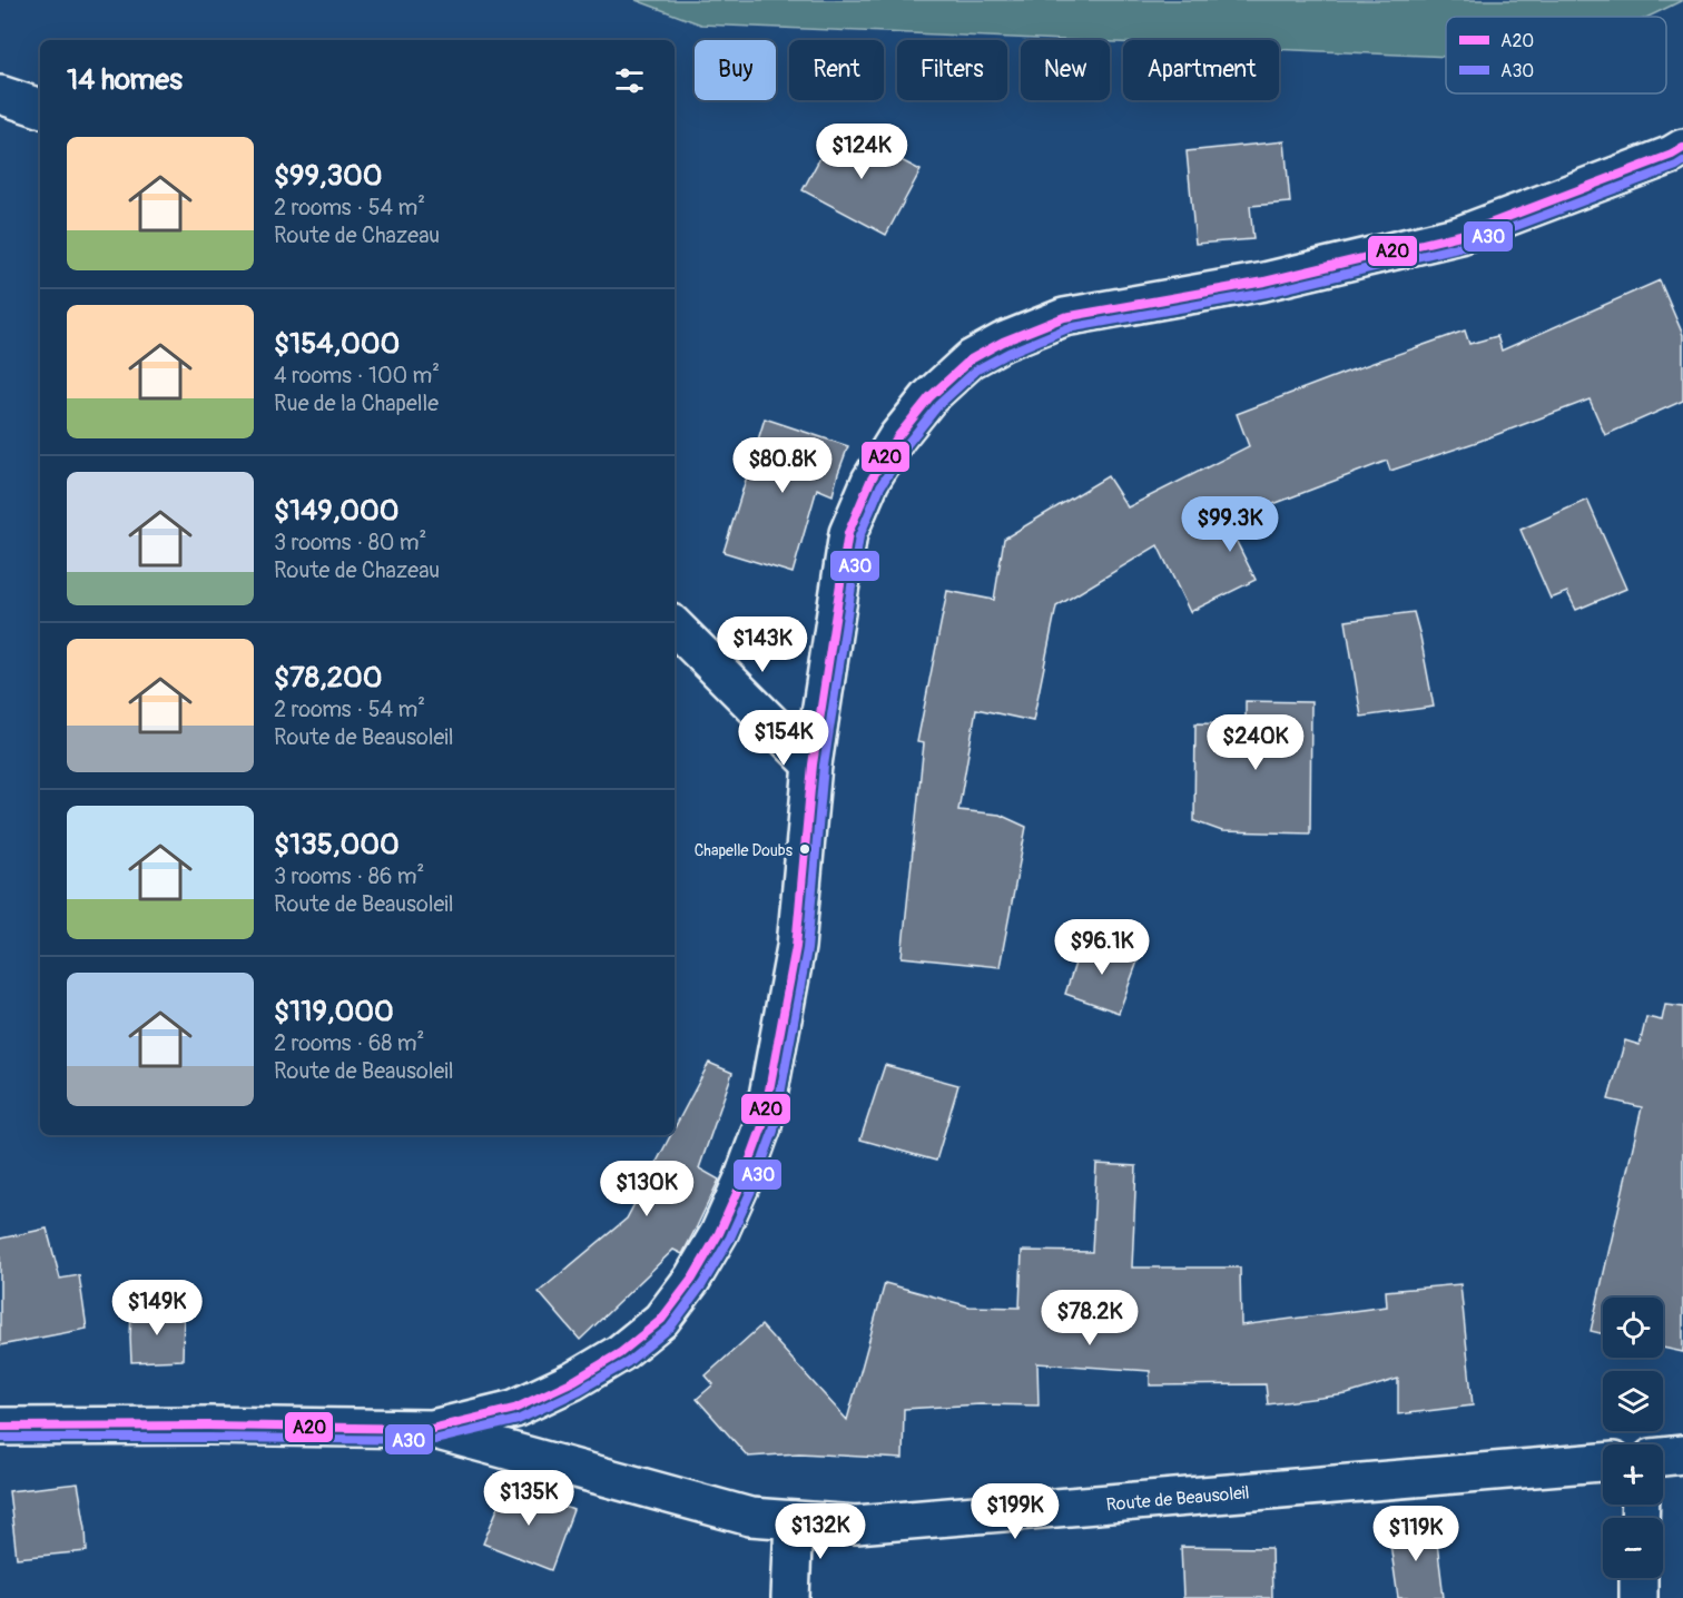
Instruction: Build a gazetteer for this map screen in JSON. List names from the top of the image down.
{
  "streets": {
    "main road": ["Route de Beausoleil"]
  },
  "places": ["Chapelle Doubs"],
  "lines": ["transit line A20", "transit line A30"],
  "legend": ["A20", "A30"],
  "page": {
    "chip": [
      "Buy",
      "Rent",
      "Filters",
      "New",
      "Apartment"
    ],
    "heading": "14 homes",
    "list": [
      {
        "name": "$99,300",
        "note": "2 rooms · 54 m² · Route de Chazeau"
      },
      {
        "name": "$154,000",
        "note": "4 rooms · 100 m² · Rue de la Chapelle"
      },
      {
        "name": "$149,000",
        "note": "3 rooms · 80 m² · Route de Chazeau"
      },
      {
        "name": "$78,200",
        "note": "2 rooms · 54 m² · Route de Beausoleil"
      },
      {
        "name": "$135,000",
        "note": "3 rooms · 86 m² · Route de Beausoleil"
      },
      {
        "name": "$119,000",
        "note": "2 rooms · 68 m² · Route de Beausoleil"
      }
    ],
    "price": [
      "$124K",
      "$80.8K",
      "$99.3K",
      "$143K",
      "$154K",
      "$240K",
      "$96.1K",
      "$130K",
      "$149K",
      "$78.2K",
      "$135K",
      "$199K",
      "$132K",
      "$119K"
    ],
    "map_buttons": ["+", "−"]
  }
}
